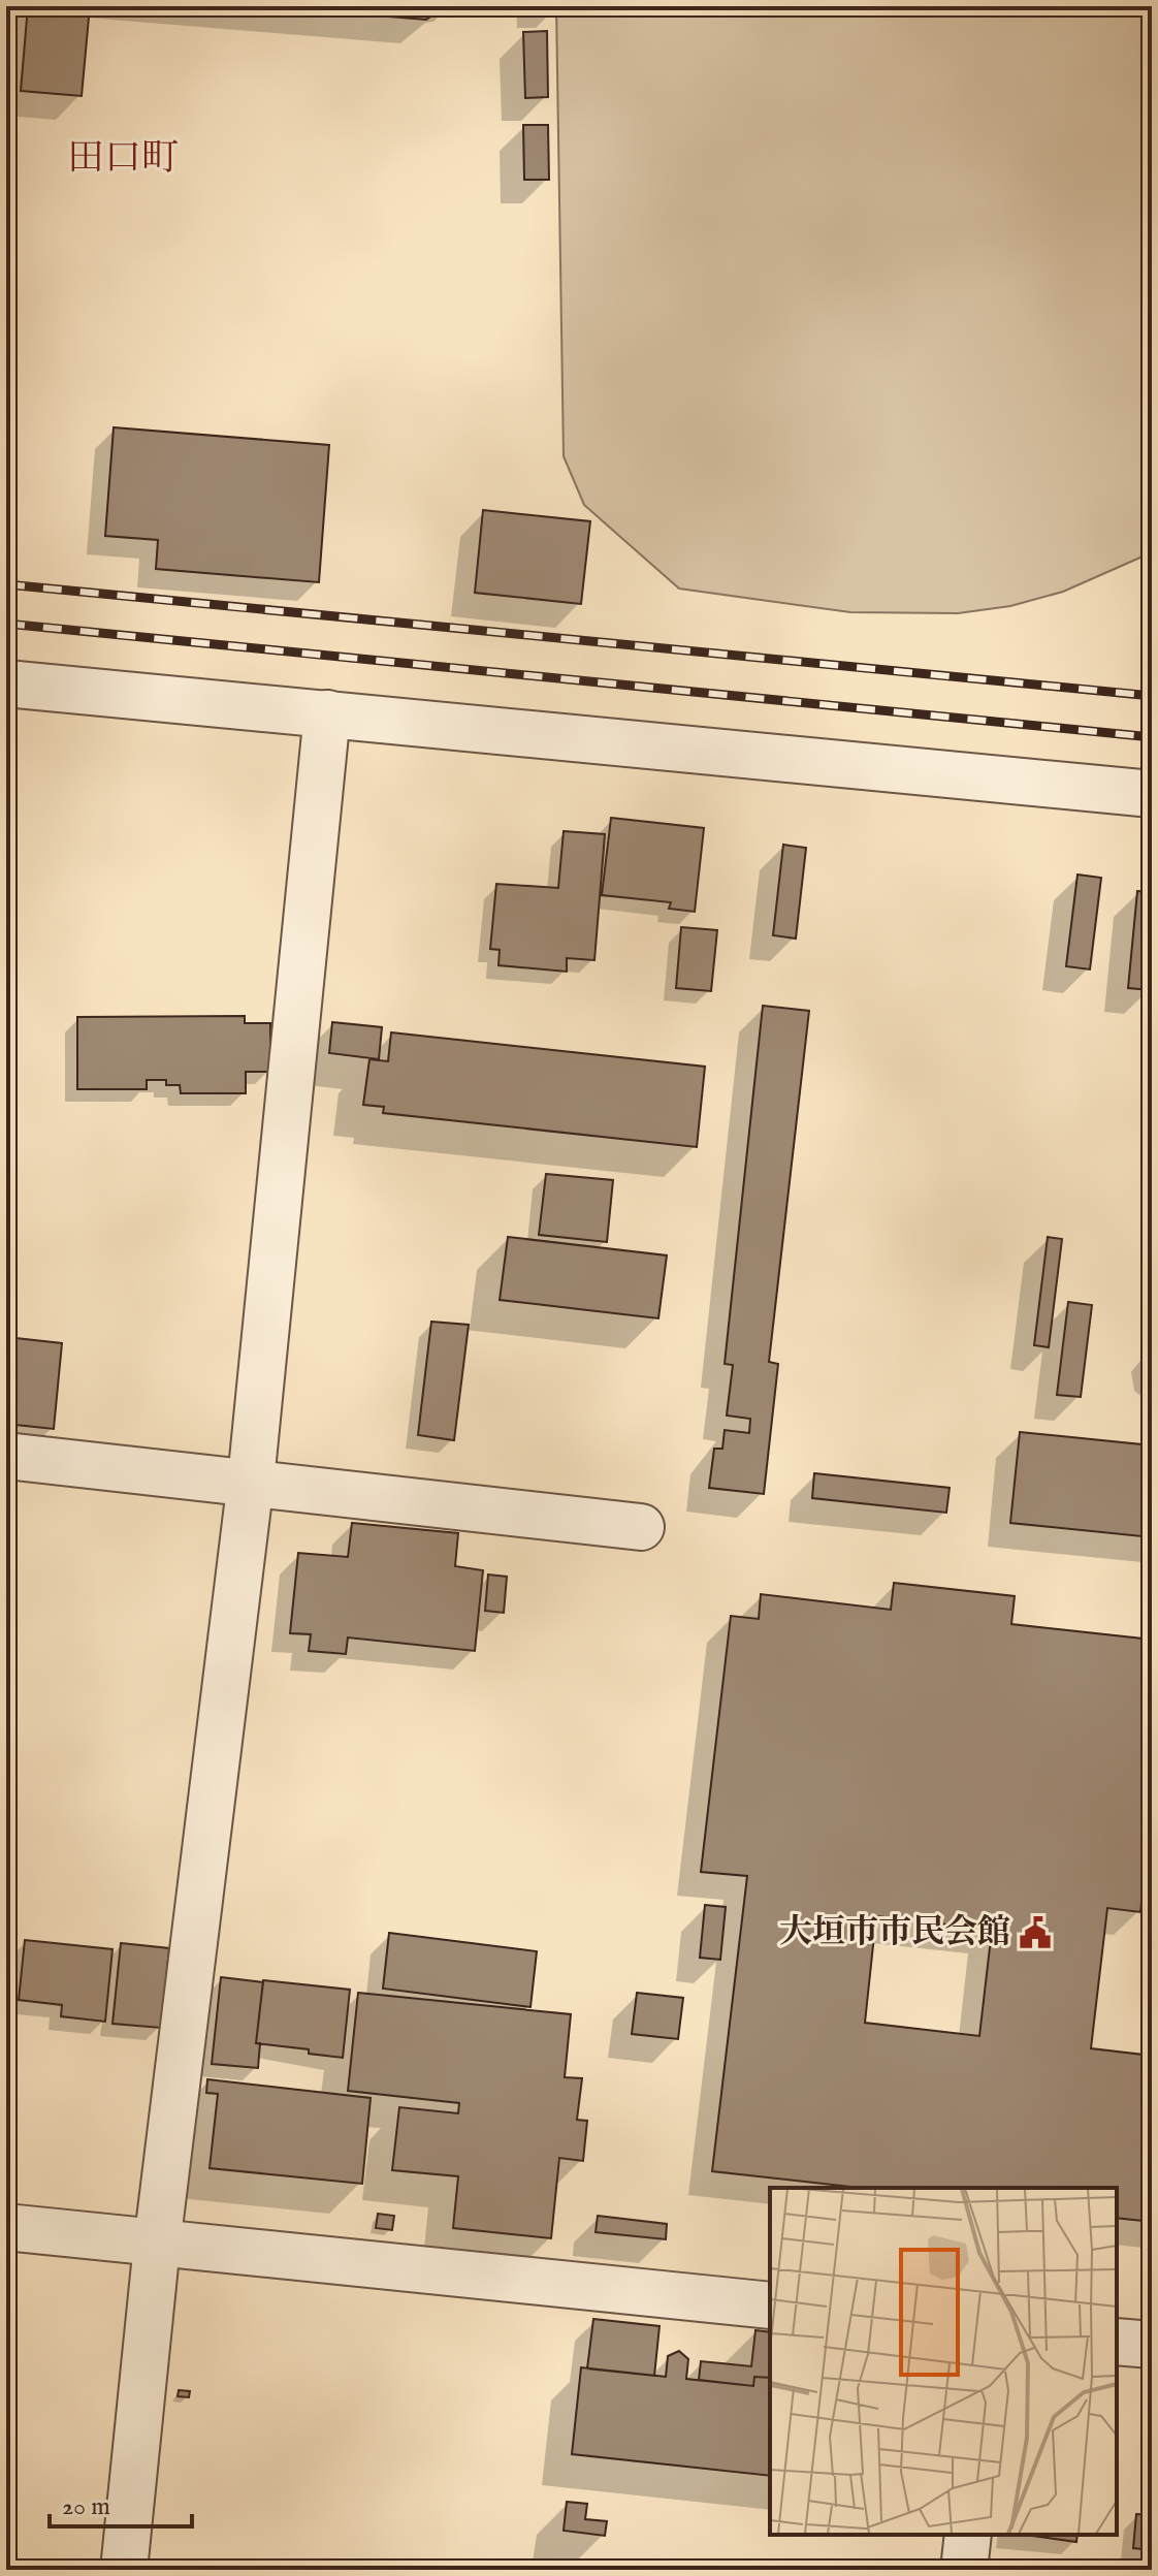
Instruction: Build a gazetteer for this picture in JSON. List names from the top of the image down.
{
  "districts": ["田口町"],
  "places": {
    "public building": ["大垣市市民会館"]
  },
  "scale_bar": "20 m"
}
